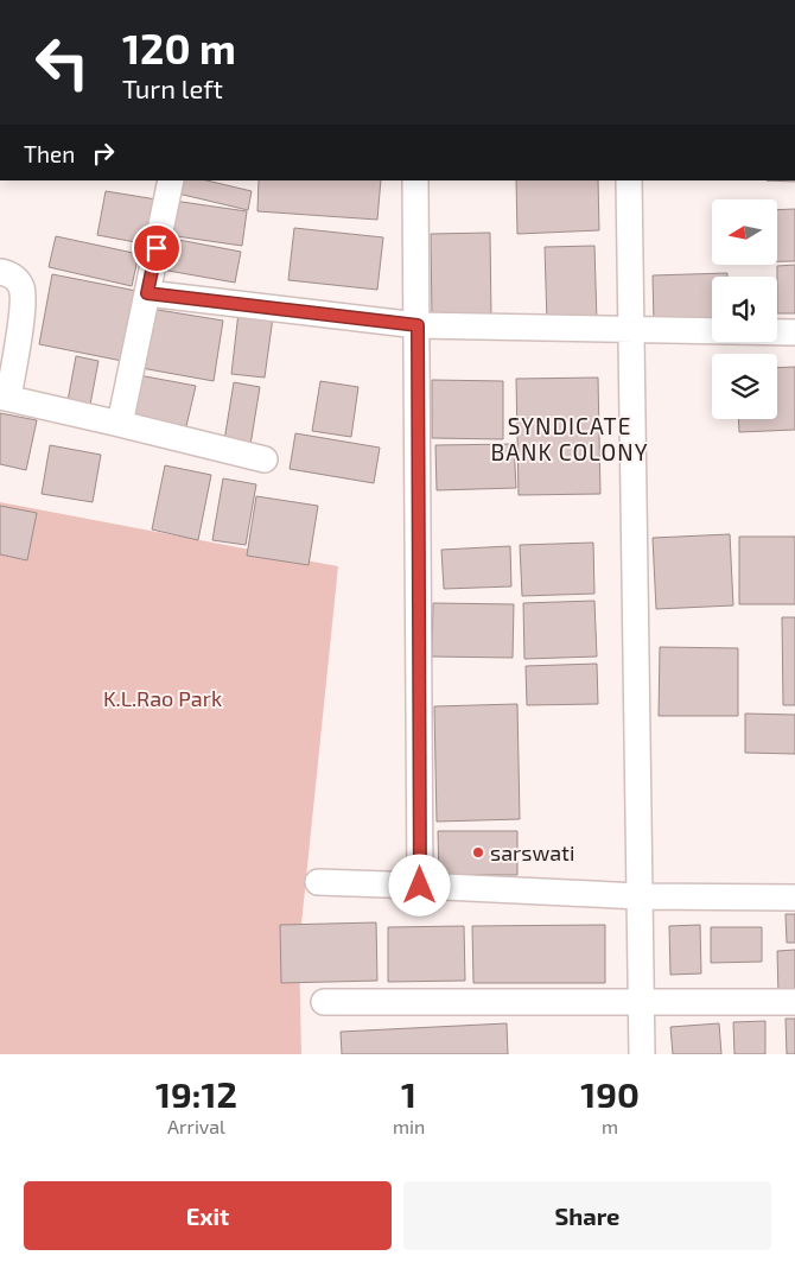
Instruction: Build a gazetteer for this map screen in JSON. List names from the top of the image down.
{
  "districts": ["SYNDICATE BANK COLONY"],
  "parks": ["K.L.Rao Park"],
  "places": ["sarswati"],
  "north": "left",
  "page": {
    "turn": ["120 m", "Turn left"],
    "then": "Then",
    "eta": [
      "19:12",
      "Arrival",
      "1",
      "min",
      "190",
      "m"
    ],
    "buttons": ["Exit", "Share"]
  }
}
